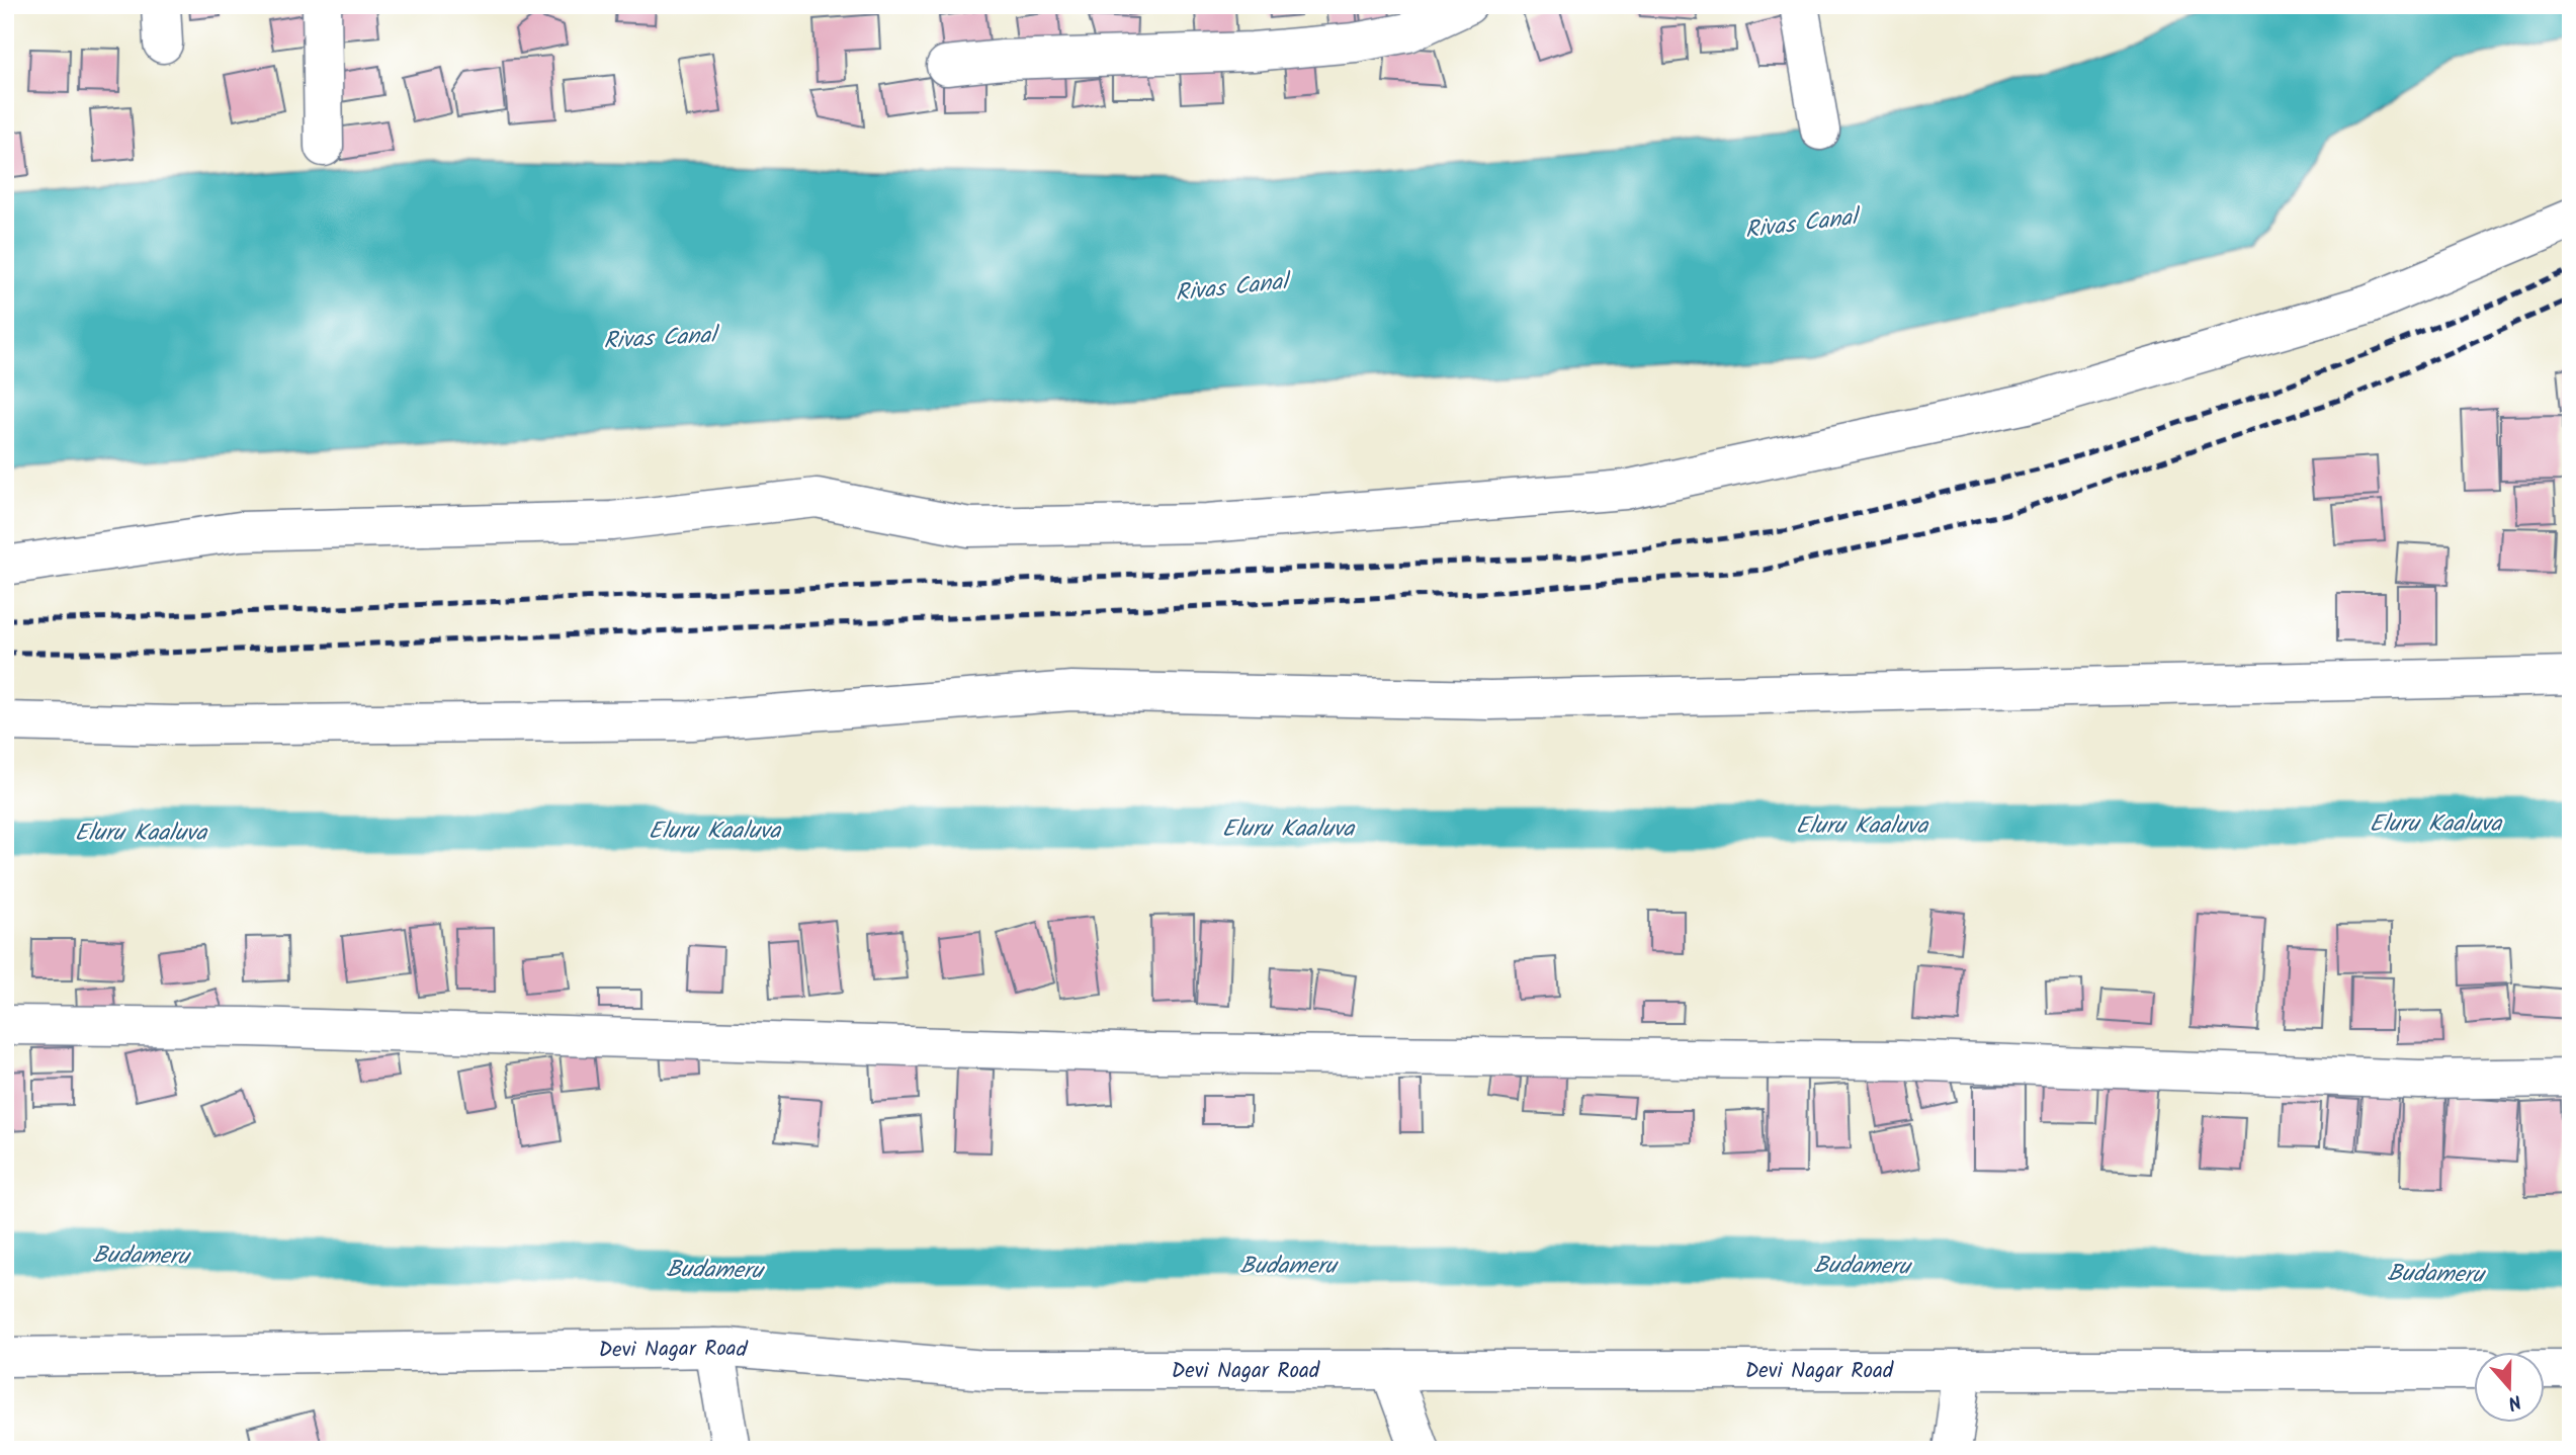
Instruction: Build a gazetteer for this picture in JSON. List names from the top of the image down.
{
  "streets": {
    "street": ["Devi Nagar Road"]
  },
  "water": ["Rivas Canal", "Eluru Kaaluva", "Budameru"],
  "north": "bottom"
}
